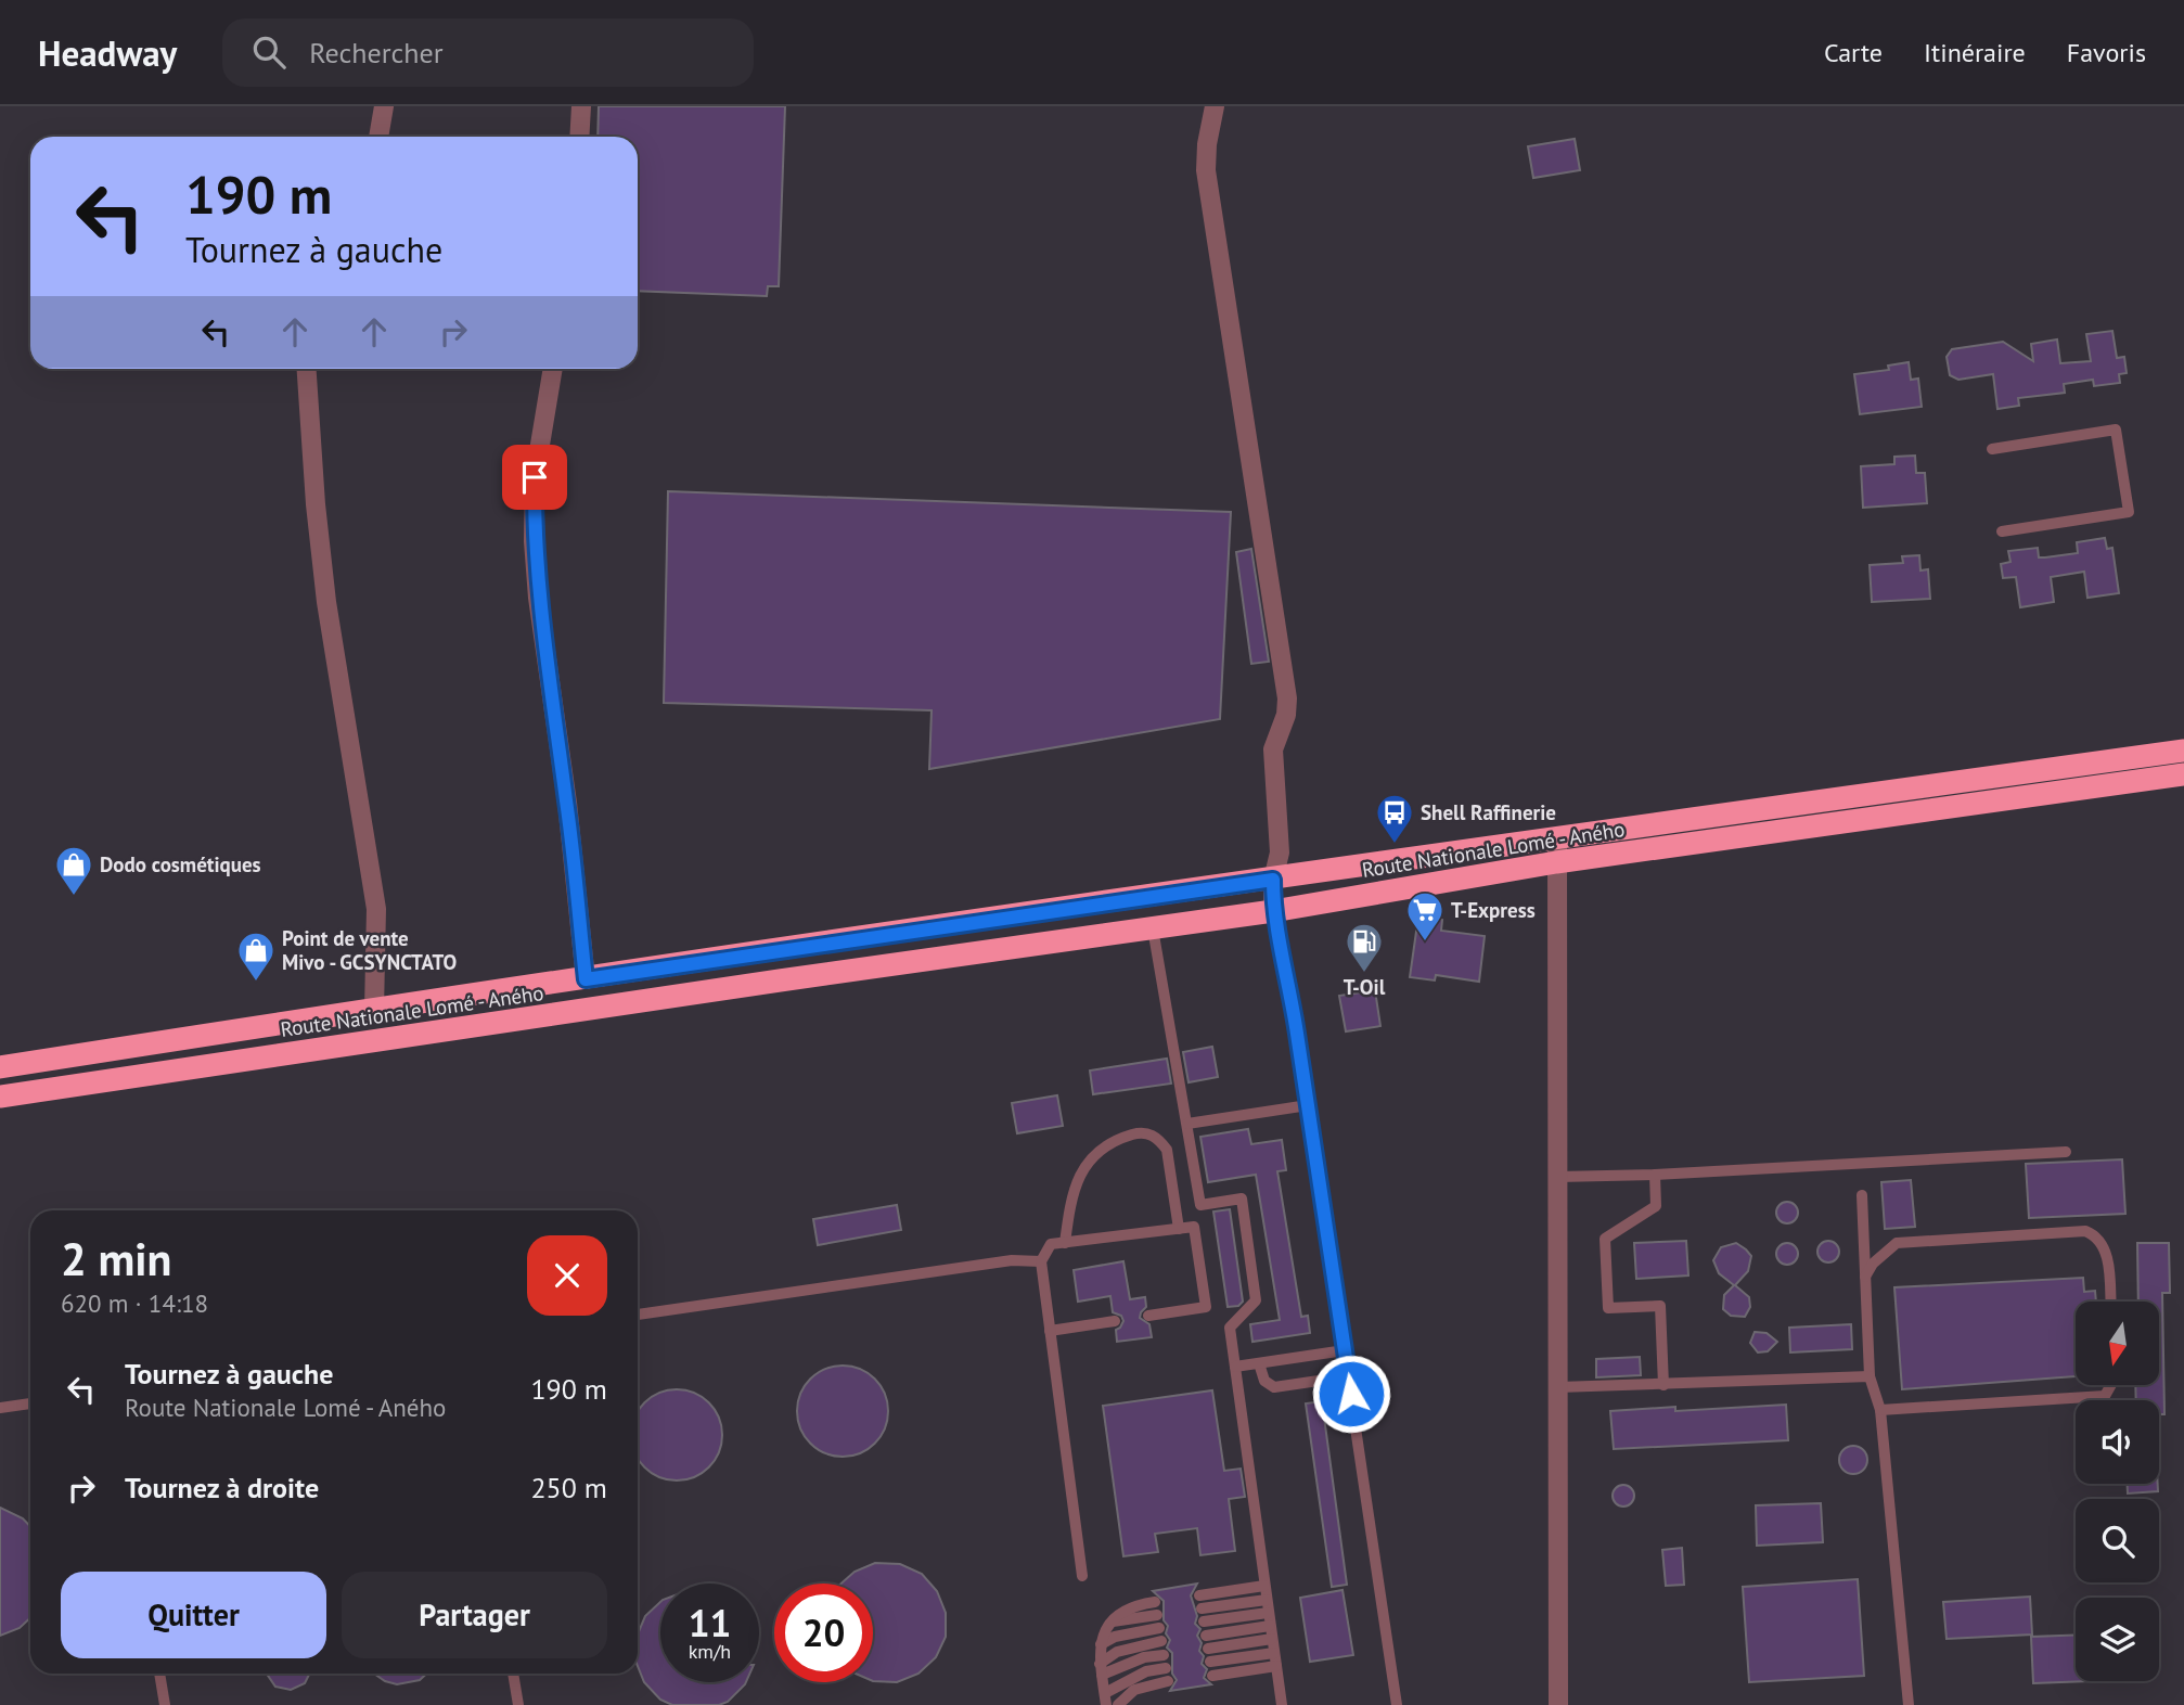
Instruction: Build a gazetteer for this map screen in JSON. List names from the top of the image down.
{
  "streets": {
    "highway": ["Route Nationale Lomé - Aného"]
  },
  "places": {
    "bus stop": ["Shell Raffinerie"],
    "shop": ["Dodo cosmétiques", "Point de vente Mivo - GCSYNCTATO"],
    "supermarket": ["T-Express"],
    "fuel station": ["T-Oil"]
  },
  "north": "bottom",
  "page": {
    "header": "Headway",
    "search": "Rechercher",
    "nav": ["Carte", "Itinéraire", "Favoris"],
    "turn": ["190 m", "Tournez à gauche"],
    "heading": ["2 min", "620 m · 14:18"],
    "list": [
      {
        "name": "Tournez à gauche",
        "note": "Route Nationale Lomé - Aného",
        "value": "190 m"
      },
      {
        "name": "Tournez à droite",
        "value": "250 m"
      }
    ],
    "buttons": ["Quitter", "Partager"],
    "speed": "11 km/h",
    "limit": "20"
  }
}
